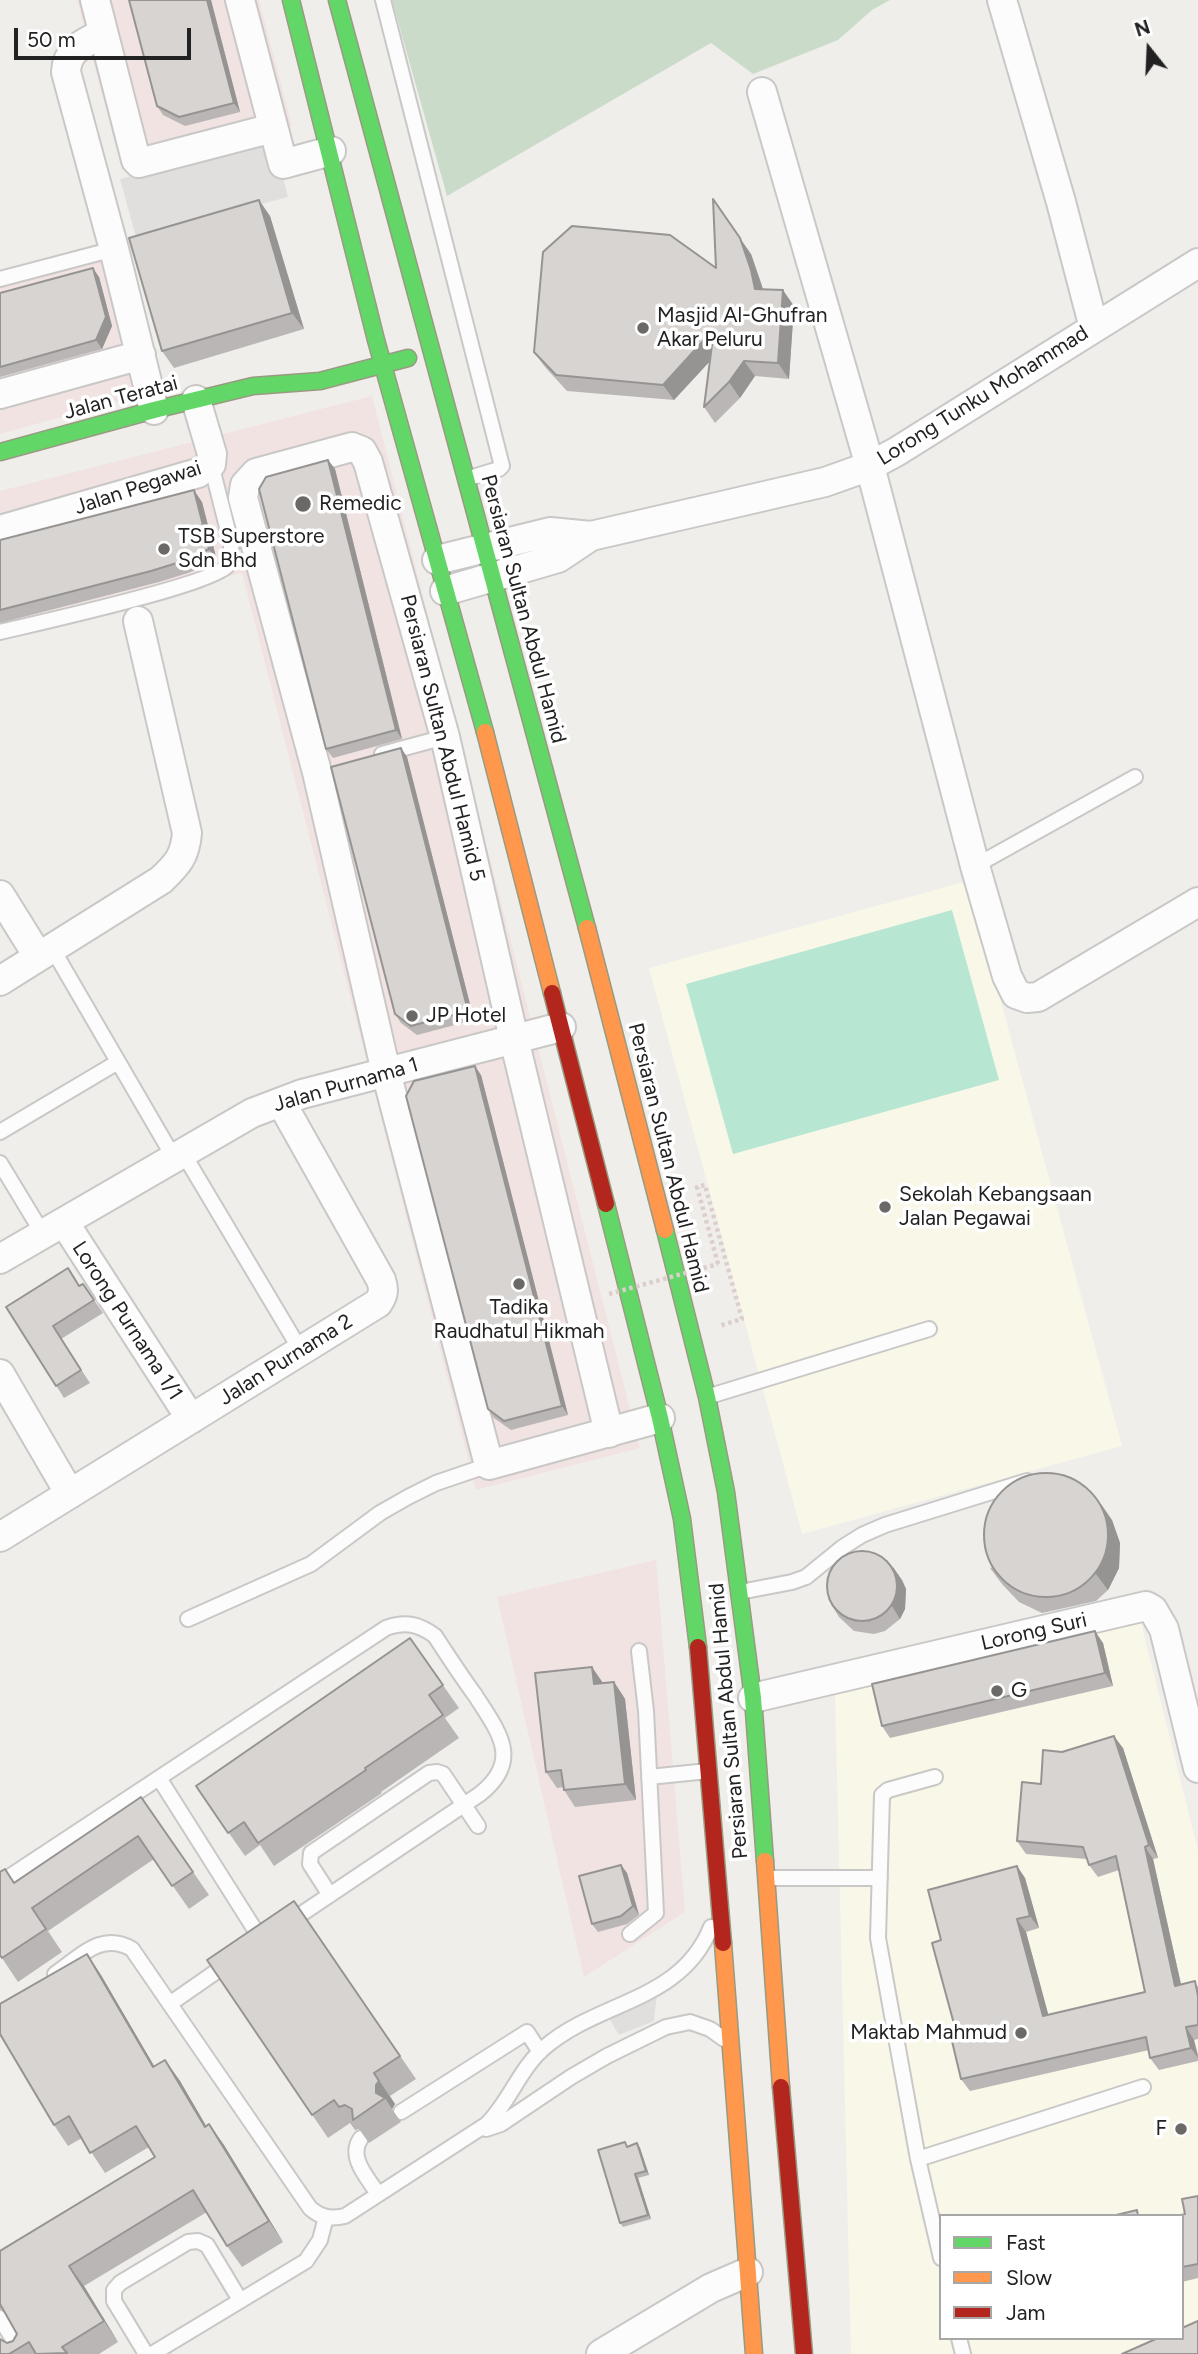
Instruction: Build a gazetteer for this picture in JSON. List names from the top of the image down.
{
  "streets": {
    "main road": ["Jalan Teratai", "Persiaran Sultan Abdul Hamid"],
    "street": [
      "Lorong Tunku Mohammad",
      "Jalan Pegawai",
      "Persiaran Sultan Abdul Hamid 5",
      "Jalan Purnama 1",
      "Lorong Purnama 1/1",
      "Jalan Purnama 2",
      "Lorong Suri"
    ]
  },
  "crossings": [
    ["Lorong Tunku Mohammad", "Persiaran Sultan Abdul Hamid"],
    ["Jalan Teratai", "Jalan Pegawai"],
    ["Jalan Teratai", "Persiaran Sultan Abdul Hamid"],
    ["Persiaran Sultan Abdul Hamid", "Jalan Purnama 1"],
    ["Persiaran Sultan Abdul Hamid", "Lorong Suri"],
    ["Persiaran Sultan Abdul Hamid 5", "Jalan Purnama 1"],
    ["Jalan Purnama 1", "Lorong Purnama 1/1"],
    ["Jalan Purnama 1", "Jalan Purnama 2"],
    ["Lorong Purnama 1/1", "Jalan Purnama 2"]
  ],
  "places": [
    "Masjid Al-Ghufran Akar Peluru",
    "Remedic",
    "TSB Superstore Sdn Bhd",
    "JP Hotel",
    "Sekolah Kebangsaan Jalan Pegawai",
    "Tadika Raudhatul Hikmah",
    "G",
    "Maktab Mahmud",
    "F"
  ],
  "legend": ["Fast", "Slow", "Jam"],
  "scale_bar": "50 m",
  "north": "top"
}
